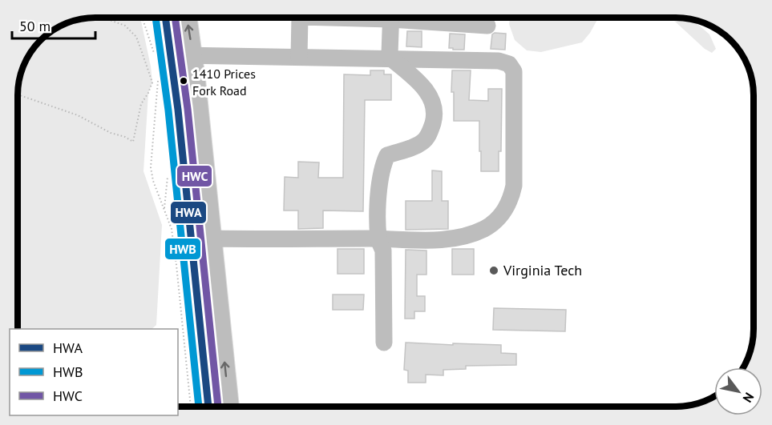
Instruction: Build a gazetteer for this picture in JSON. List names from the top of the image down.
{
  "places": ["1410 Prices Fork Road", "Virginia Tech"],
  "lines": ["transit line HWA", "transit line HWB", "transit line HWC"],
  "legend": ["HWA", "HWB", "HWC"],
  "scale_bar": "50 m",
  "north": "bottom right"
}
